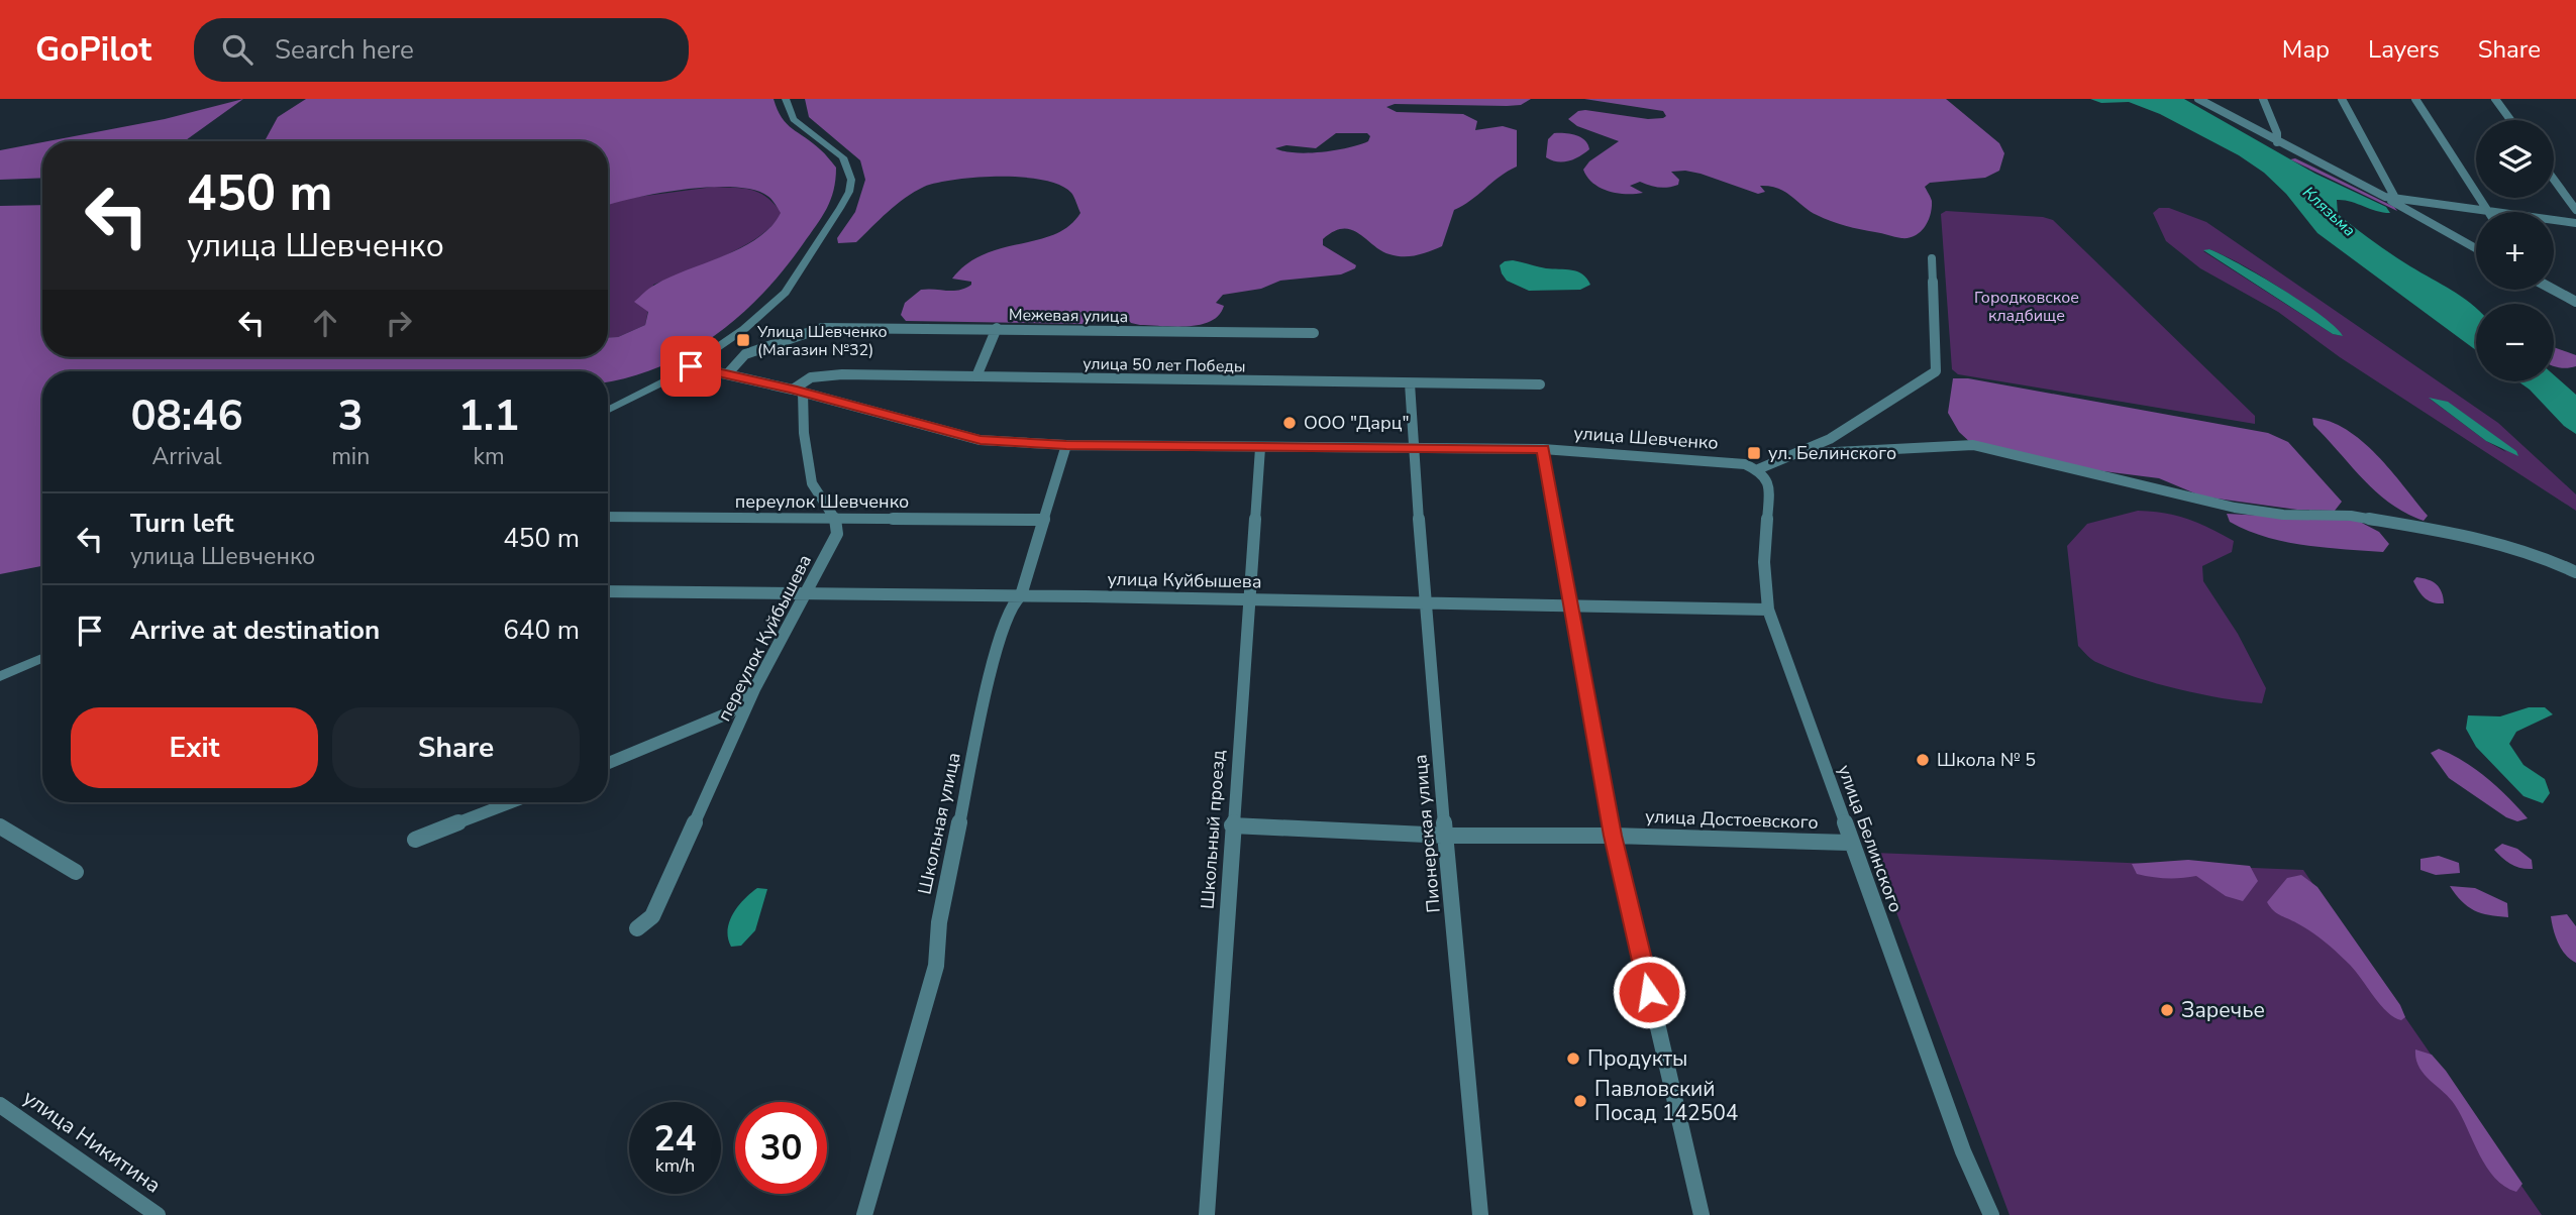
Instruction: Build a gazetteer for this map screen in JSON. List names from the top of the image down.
{
  "streets": {
    "street": [
      "Межевая улица",
      "улица 50 лет Победы",
      "улица Шевченко",
      "переулок Шевченко",
      "улица Куйбышева",
      "переулок Куйбышева",
      "улица Достоевского",
      "Школьная улица",
      "Школьный проезд",
      "Пионерская улица",
      "улица Белинского",
      "улица Никитина"
    ]
  },
  "crossings": [
    ["Межевая улица", "улица Шевченко"],
    ["улица 50 лет Победы", "улица Шевченко"],
    ["улица 50 лет Победы", "Пионерская улица"],
    ["улица Шевченко", "Школьная улица"],
    ["улица Шевченко", "Школьный проезд"],
    ["улица Шевченко", "Пионерская улица"],
    ["улица Шевченко", "улица Белинского"],
    ["переулок Шевченко", "переулок Куйбышева"],
    ["переулок Шевченко", "Школьная улица"],
    ["улица Куйбышева", "переулок Куйбышева"],
    ["улица Куйбышева", "Школьная улица"],
    ["улица Куйбышева", "Школьный проезд"],
    ["улица Куйбышева", "Пионерская улица"],
    ["улица Куйбышева", "улица Белинского"],
    ["улица Достоевского", "Школьный проезд"],
    ["улица Достоевского", "Пионерская улица"],
    ["улица Достоевского", "улица Белинского"]
  ],
  "water": ["Клязьма"],
  "parks": ["Городковское кладбище"],
  "places": {
    "transit": ["Улица Шевченко (Магазин №32)", "ул. Белинского"],
    "other": [
      "ООО \"Дарц\"",
      "Школа № 5",
      "Заречье",
      "Продукты",
      "Павловский Посад 142504"
    ]
  },
  "page": {
    "header": "GoPilot",
    "search": "Search here",
    "nav": ["Map", "Layers", "Share"],
    "map_buttons": ["+", "−"],
    "turn": ["450 m", "улица Шевченко"],
    "eta": [
      "08:46",
      "Arrival",
      "3",
      "min",
      "1.1",
      "km"
    ],
    "list": [
      {
        "name": "Turn left",
        "note": "улица Шевченко",
        "value": "450 m"
      },
      {
        "name": "Arrive at destination",
        "value": "640 m"
      }
    ],
    "buttons": ["Exit", "Share"],
    "speed": "24 km/h",
    "limit": "30"
  }
}
